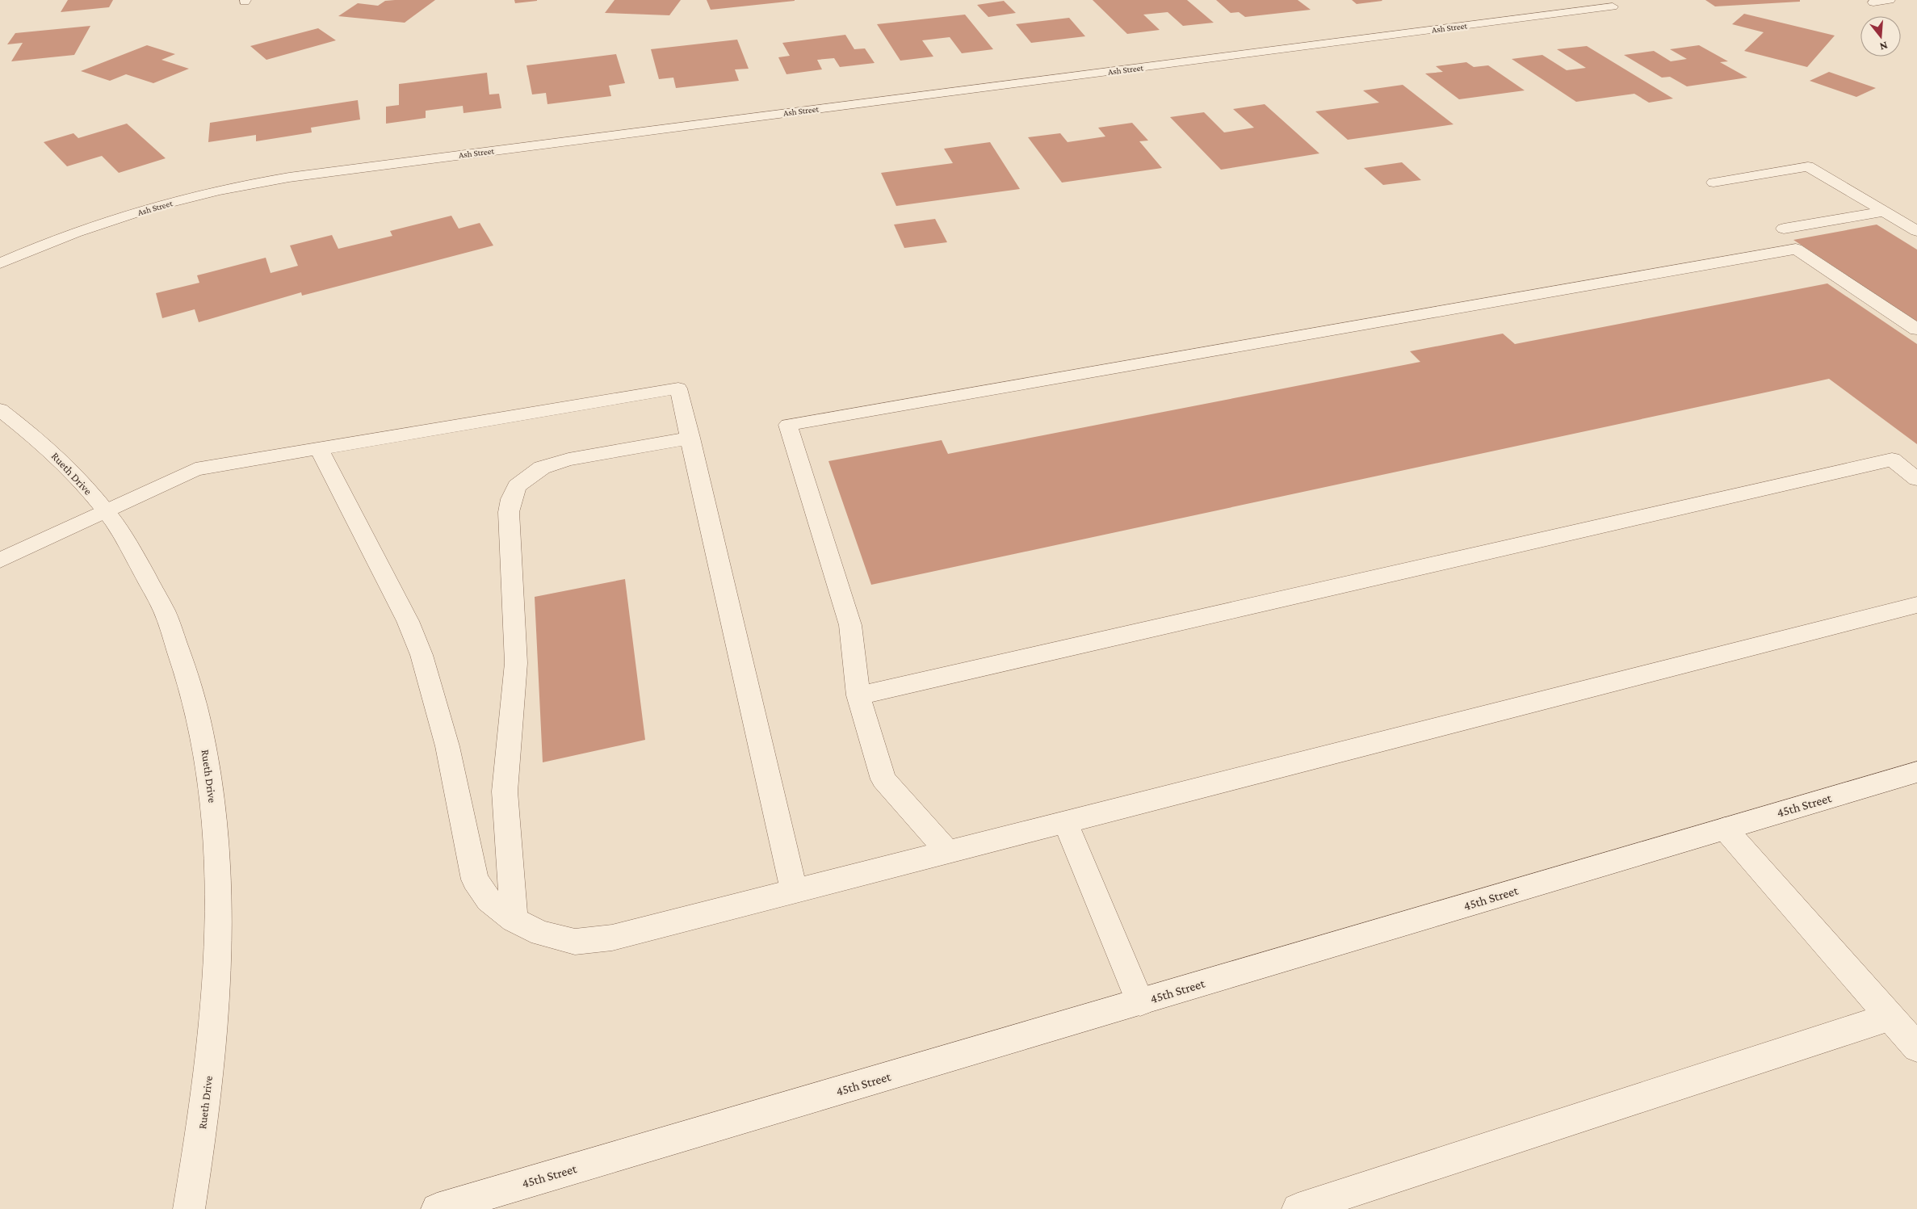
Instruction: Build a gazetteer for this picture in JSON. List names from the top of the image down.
{
  "streets": {
    "street": ["Ash Street", "Rueth Drive", "45th Street"]
  },
  "north": "bottom"
}
